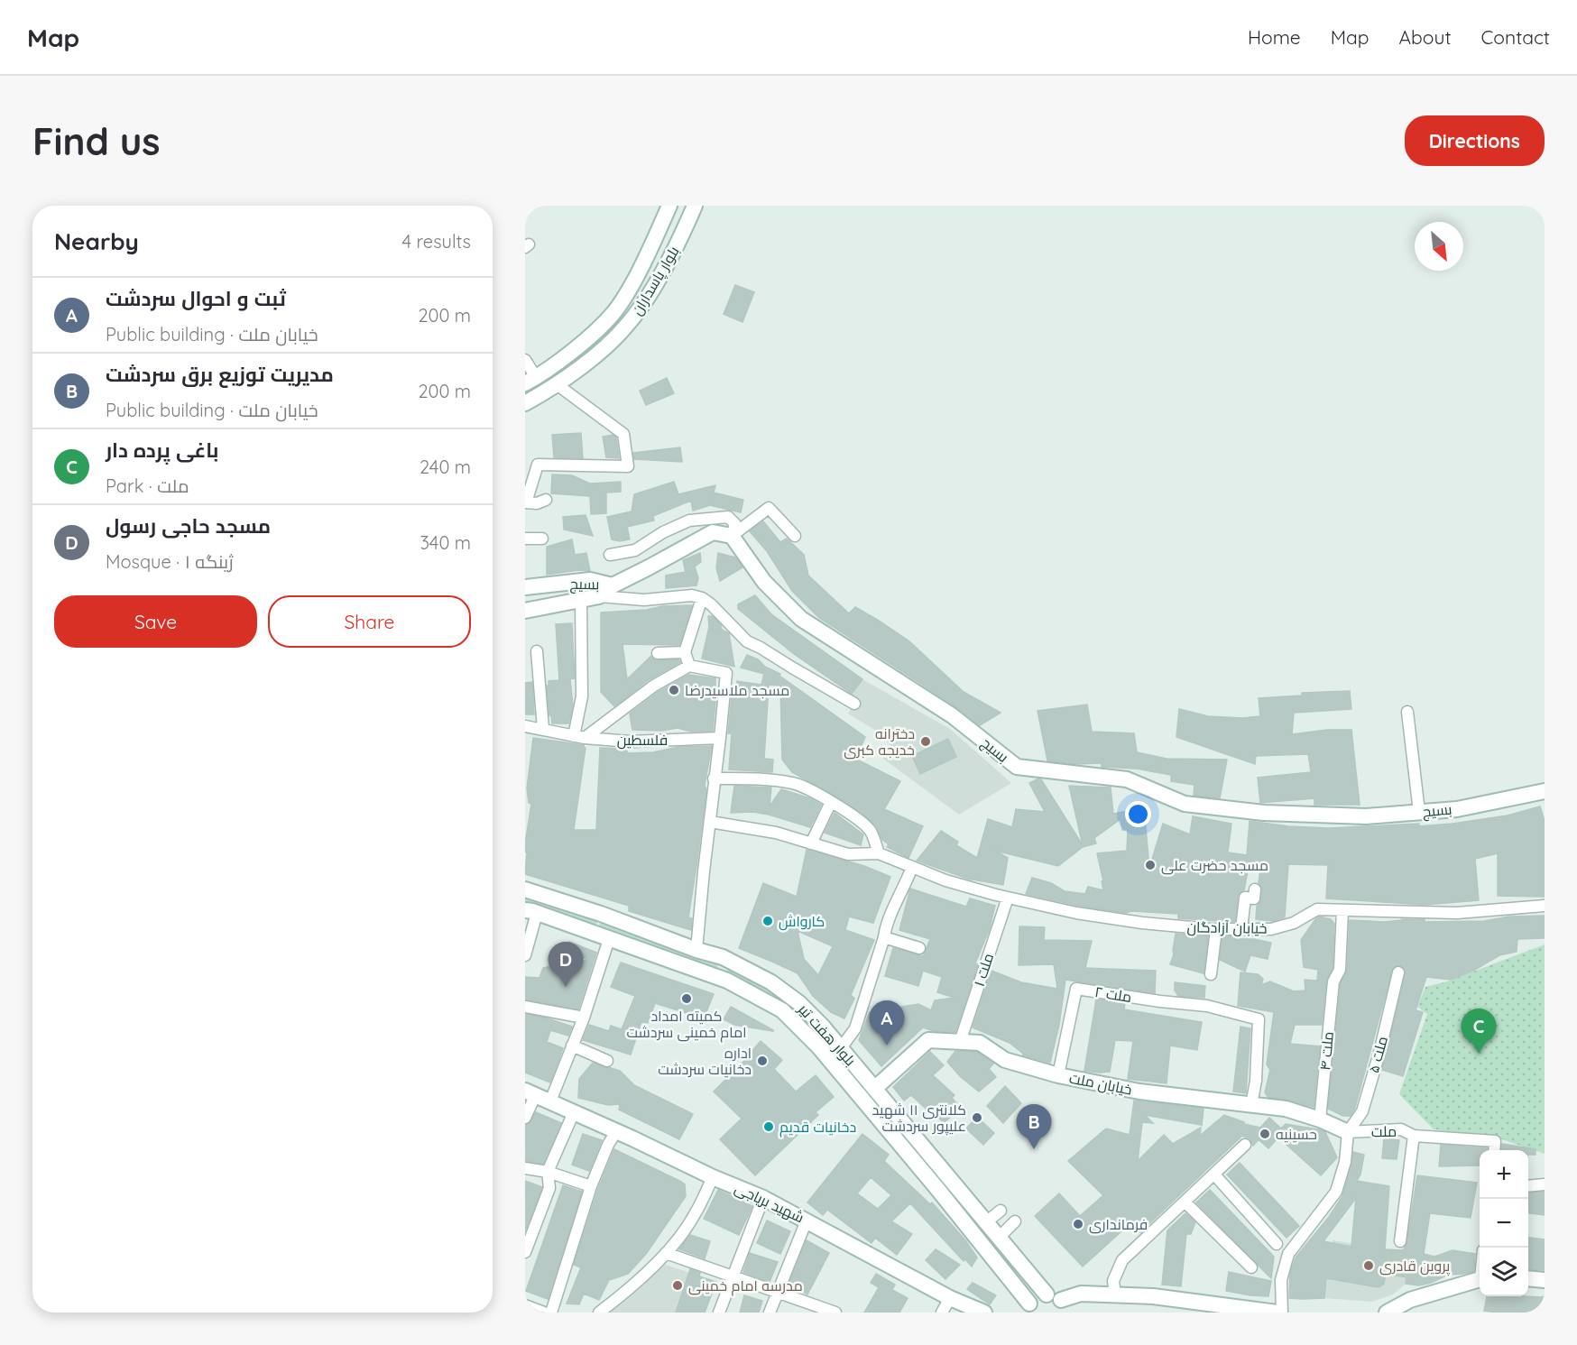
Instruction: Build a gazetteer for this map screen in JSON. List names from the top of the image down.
{
  "streets": {
    "street": [
      "بلوار پاسداران",
      "بسیج",
      "فلسطین",
      "خیابان آزادگان",
      "ملت ۱",
      "ملت ۲",
      "بلوار هفت تیر",
      "ملت ۴",
      "ملت ۵",
      "خیابان ملت",
      "ملت",
      "شهید بریاجی"
    ]
  },
  "crossings": [
    ["خیابان آزادگان", "ملت ۱"],
    ["خیابان آزادگان", "ملت ۴"],
    ["ملت ۱", "خیابان ملت"],
    ["ملت ۲", "خیابان ملت"],
    ["بلوار هفت تیر", "خیابان ملت"],
    ["ملت ۴", "خیابان ملت"],
    ["ملت ۵", "خیابان ملت"],
    ["ملت ۵", "ملت"],
    ["خیابان ملت", "ملت"]
  ],
  "places": [
    "مسجد ملاسیدرضا",
    "دخترانه خدیجه کبری",
    "مسجد حضرت علی",
    "کارواش",
    "کمیته امداد امام خمینی سردشت",
    "اداره دخانیات سردشت",
    "کلانتری ۱۱ شهید علیپور سردشت",
    "دخانیات قدیم",
    "حسینیه",
    "فرمانداری",
    "پروین قادری",
    "مدرسه امام خمینی"
  ],
  "north": "bottom right",
  "page": {
    "header": "Map",
    "nav": [
      "Home",
      "Map",
      "About",
      "Contact"
    ],
    "buttons": [
      "Directions",
      ["Save", "Share"]
    ],
    "title": "Find us",
    "heading": ["Nearby", "4 results"],
    "list": [
      {
        "mark": "A",
        "name": "ثبت و احوال سردشت",
        "note": "Public building · خیابان ملت",
        "value": "200 m"
      },
      {
        "mark": "B",
        "name": "مدیریت توزیع برق سردشت",
        "note": "Public building · خیابان ملت",
        "value": "200 m"
      },
      {
        "mark": "C",
        "name": "باغی پرده دار",
        "note": "Park · ملت",
        "value": "240 m"
      },
      {
        "mark": "D",
        "name": "مسجد حاجی رسول",
        "note": "Mosque · ژینگه ۱",
        "value": "340 m"
      }
    ],
    "pins": [
      "D",
      "A",
      "C",
      "B"
    ],
    "map_buttons": ["+", "−"]
  }
}
